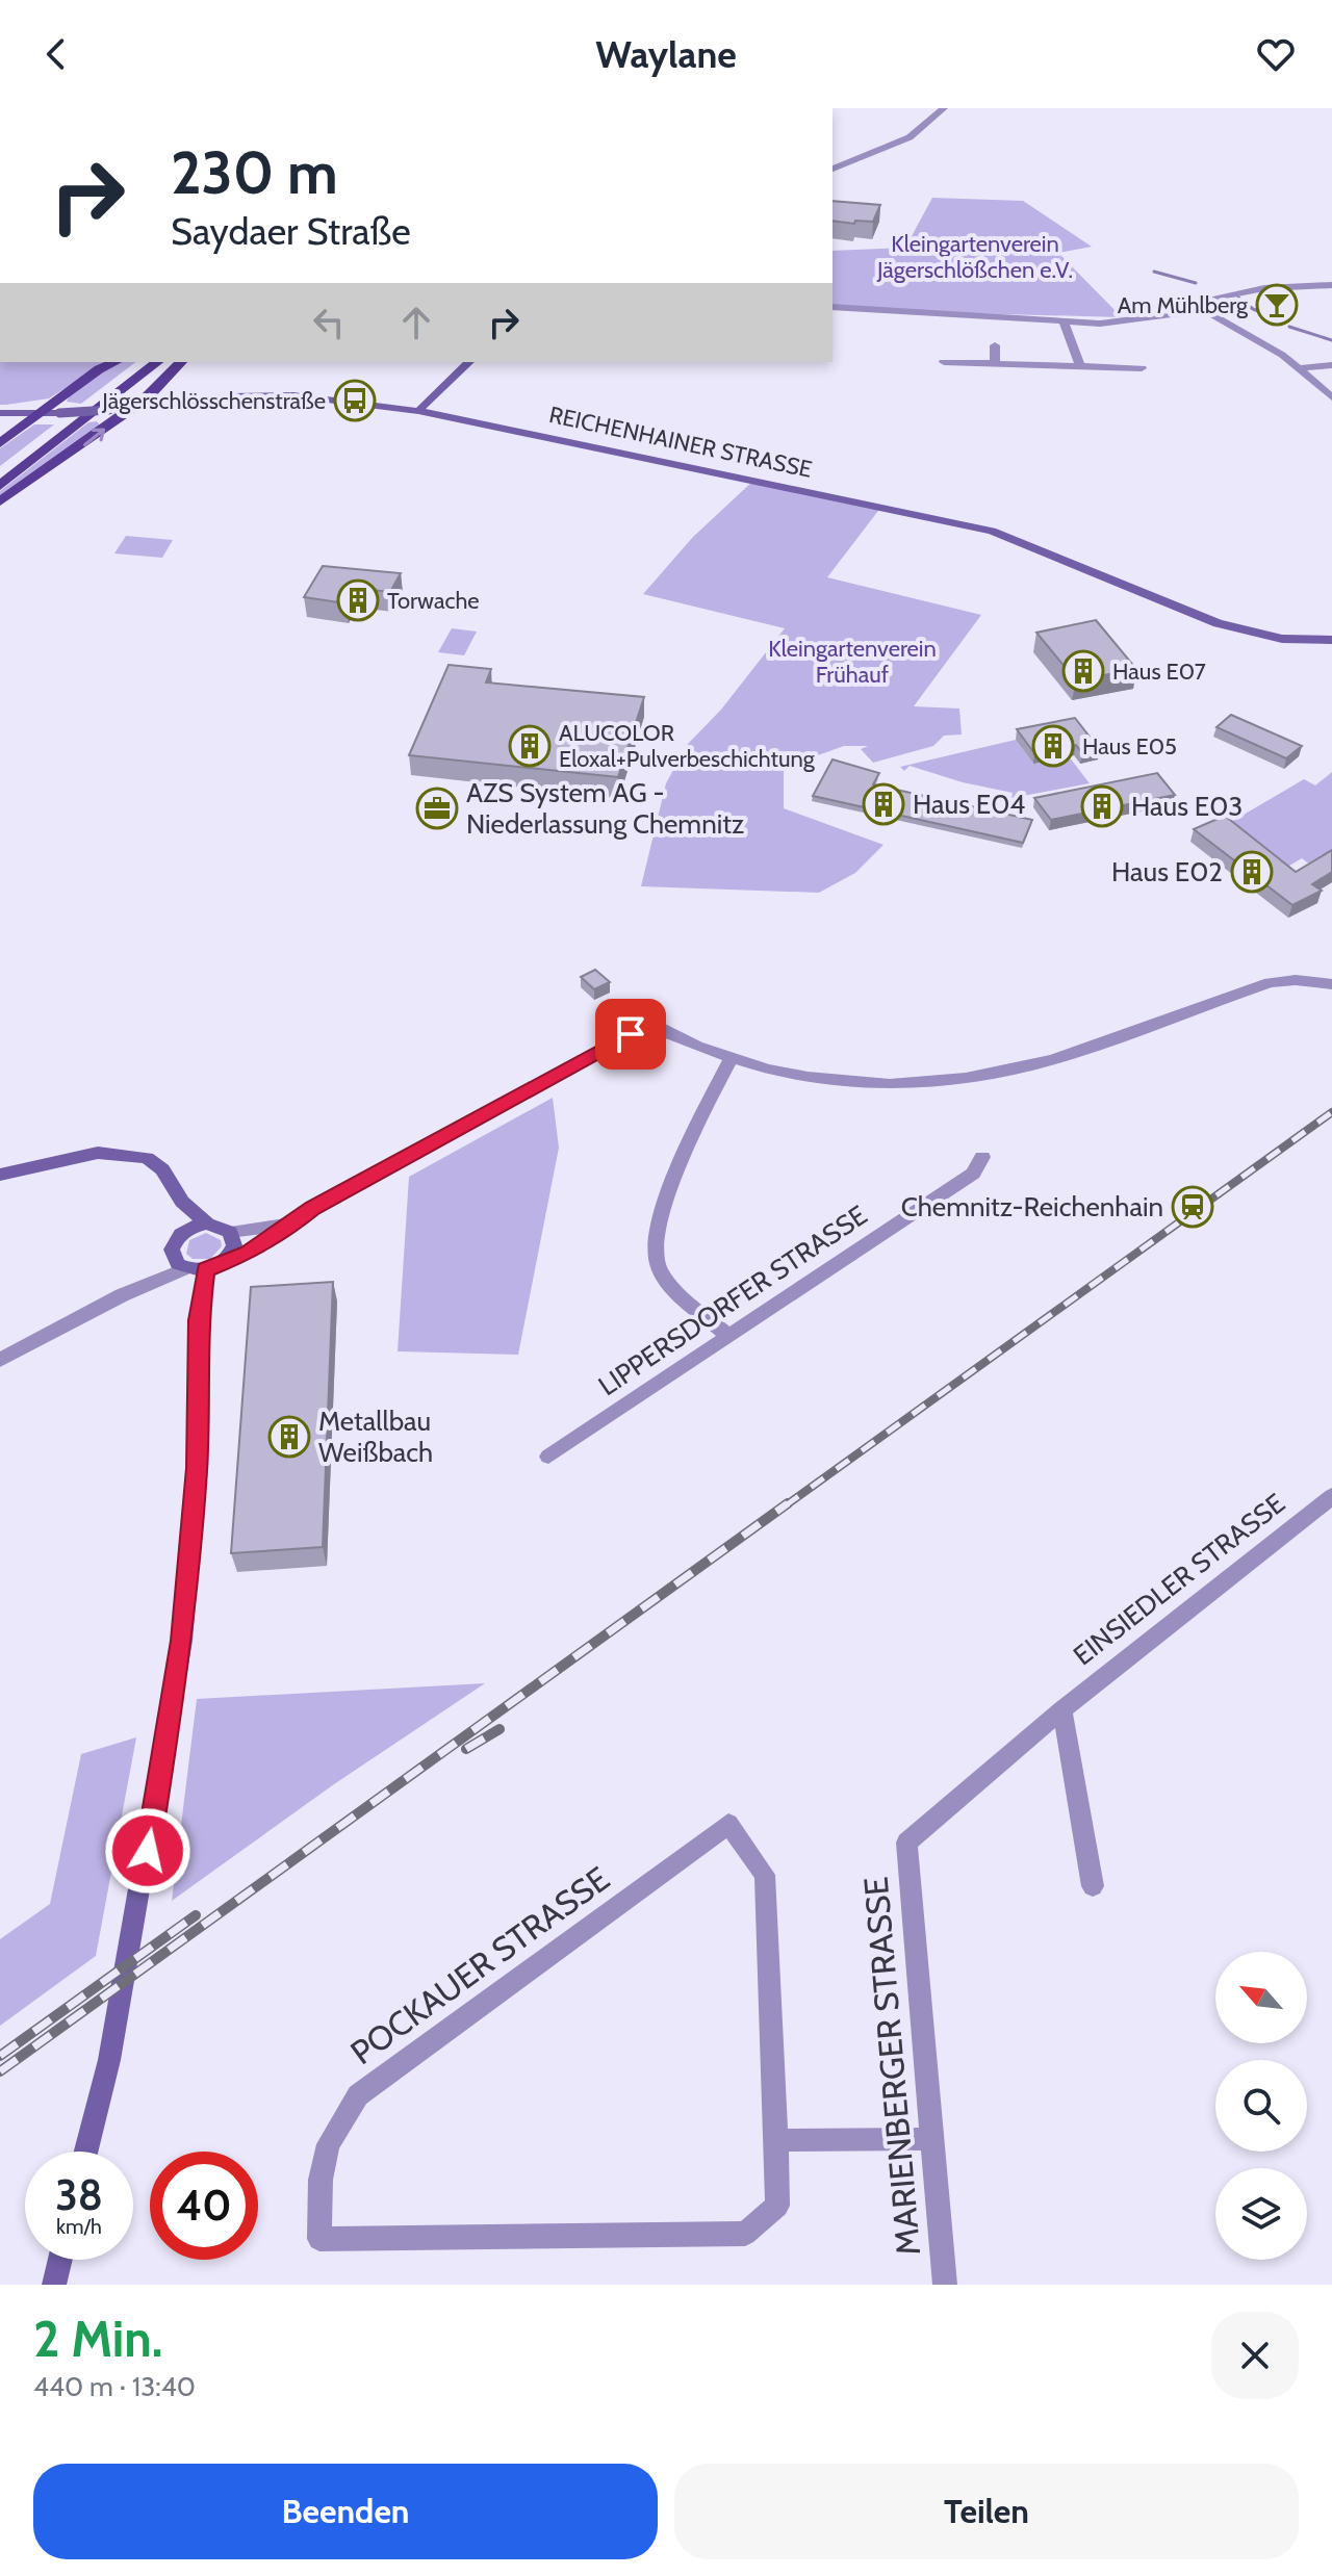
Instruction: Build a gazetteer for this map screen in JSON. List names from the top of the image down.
{
  "streets": {
    "main road": ["REICHENHAINER STRASSE"],
    "street": [
      "LIPPERSDORFER STRASSE",
      "EINSIEDLER STRASSE",
      "POCKAUER STRASSE",
      "MARIENBERGER STRASSE"
    ]
  },
  "crossings": [
    ["EINSIEDLER STRASSE", "MARIENBERGER STRASSE"]
  ],
  "parks": ["Kleingartenverein Jägerschlößchen e.V.", "Kleingartenverein Frühauf"],
  "places": {
    "bar": ["Am Mühlberg"],
    "bus stop": ["Jägerschlösschenstraße"],
    "building": [
      "Torwache",
      "Haus E07",
      "ALUCOLOR Eloxal+Pulverbeschichtung",
      "Haus E05",
      "Haus E04",
      "Haus E03",
      "Haus E02",
      "Metallbau Weißbach"
    ],
    "office": ["AZS System AG - Niederlassung Chemnitz"],
    "station": ["Chemnitz-Reichenhain"]
  },
  "north": "top left",
  "page": {
    "header": "Waylane",
    "turn": ["230 m", "Saydaer Straße"],
    "speed": "38 km/h",
    "limit": "40",
    "heading": ["2 Min.", "440 m · 13:40"],
    "buttons": ["Beenden", "Teilen"]
  }
}
